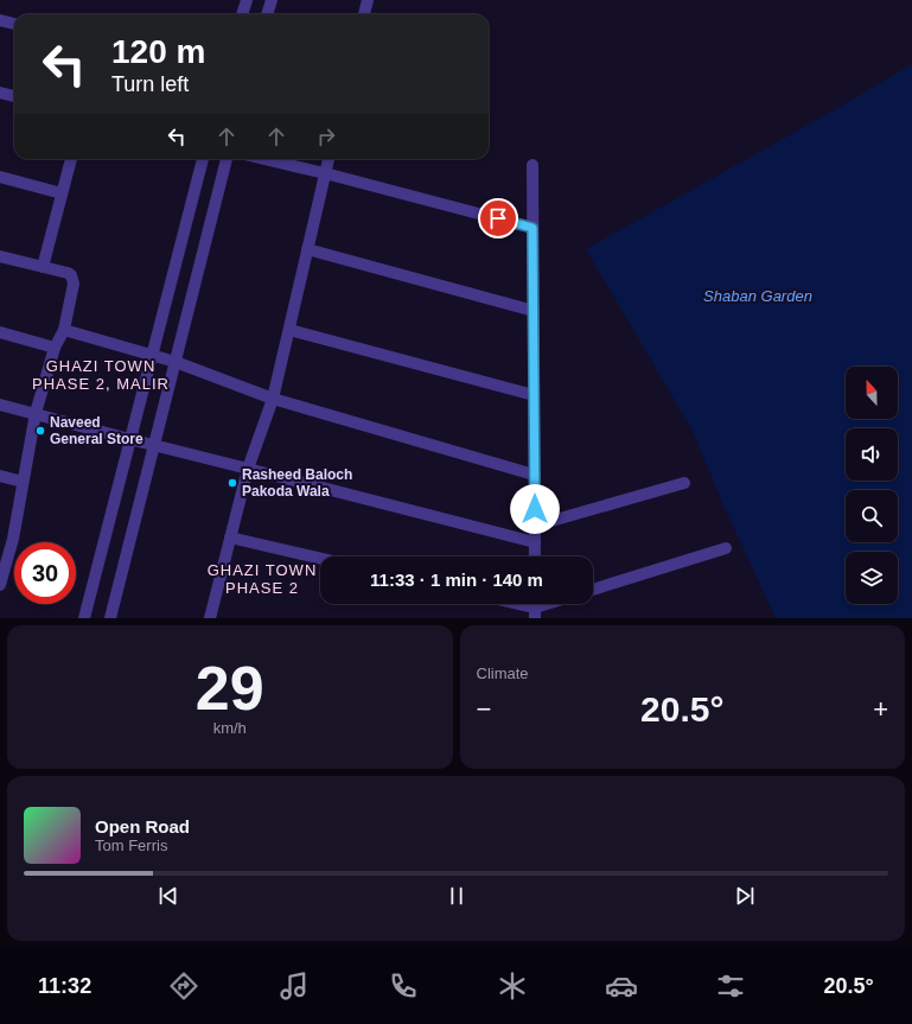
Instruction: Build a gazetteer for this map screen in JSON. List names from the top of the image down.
{
  "districts": ["GHAZI TOWN PHASE 2, MALIR", "GHAZI TOWN PHASE 2"],
  "water": ["Shaban Garden"],
  "places": ["Naveed General Store", "Rasheed Baloch Pakoda Wala"],
  "north": "top",
  "page": {
    "turn": ["120 m", "Turn left"],
    "limit": "30",
    "trip": "11:33 · 1 min · 140 m",
    "tile": [
      ["29", "km/h"],
      "Climate"
    ],
    "heat": ["−", "20.5°", "+"],
    "song": ["Open Road", "Tom Ferris"],
    "tabs": ["11:32", "20.5°"]
  }
}
